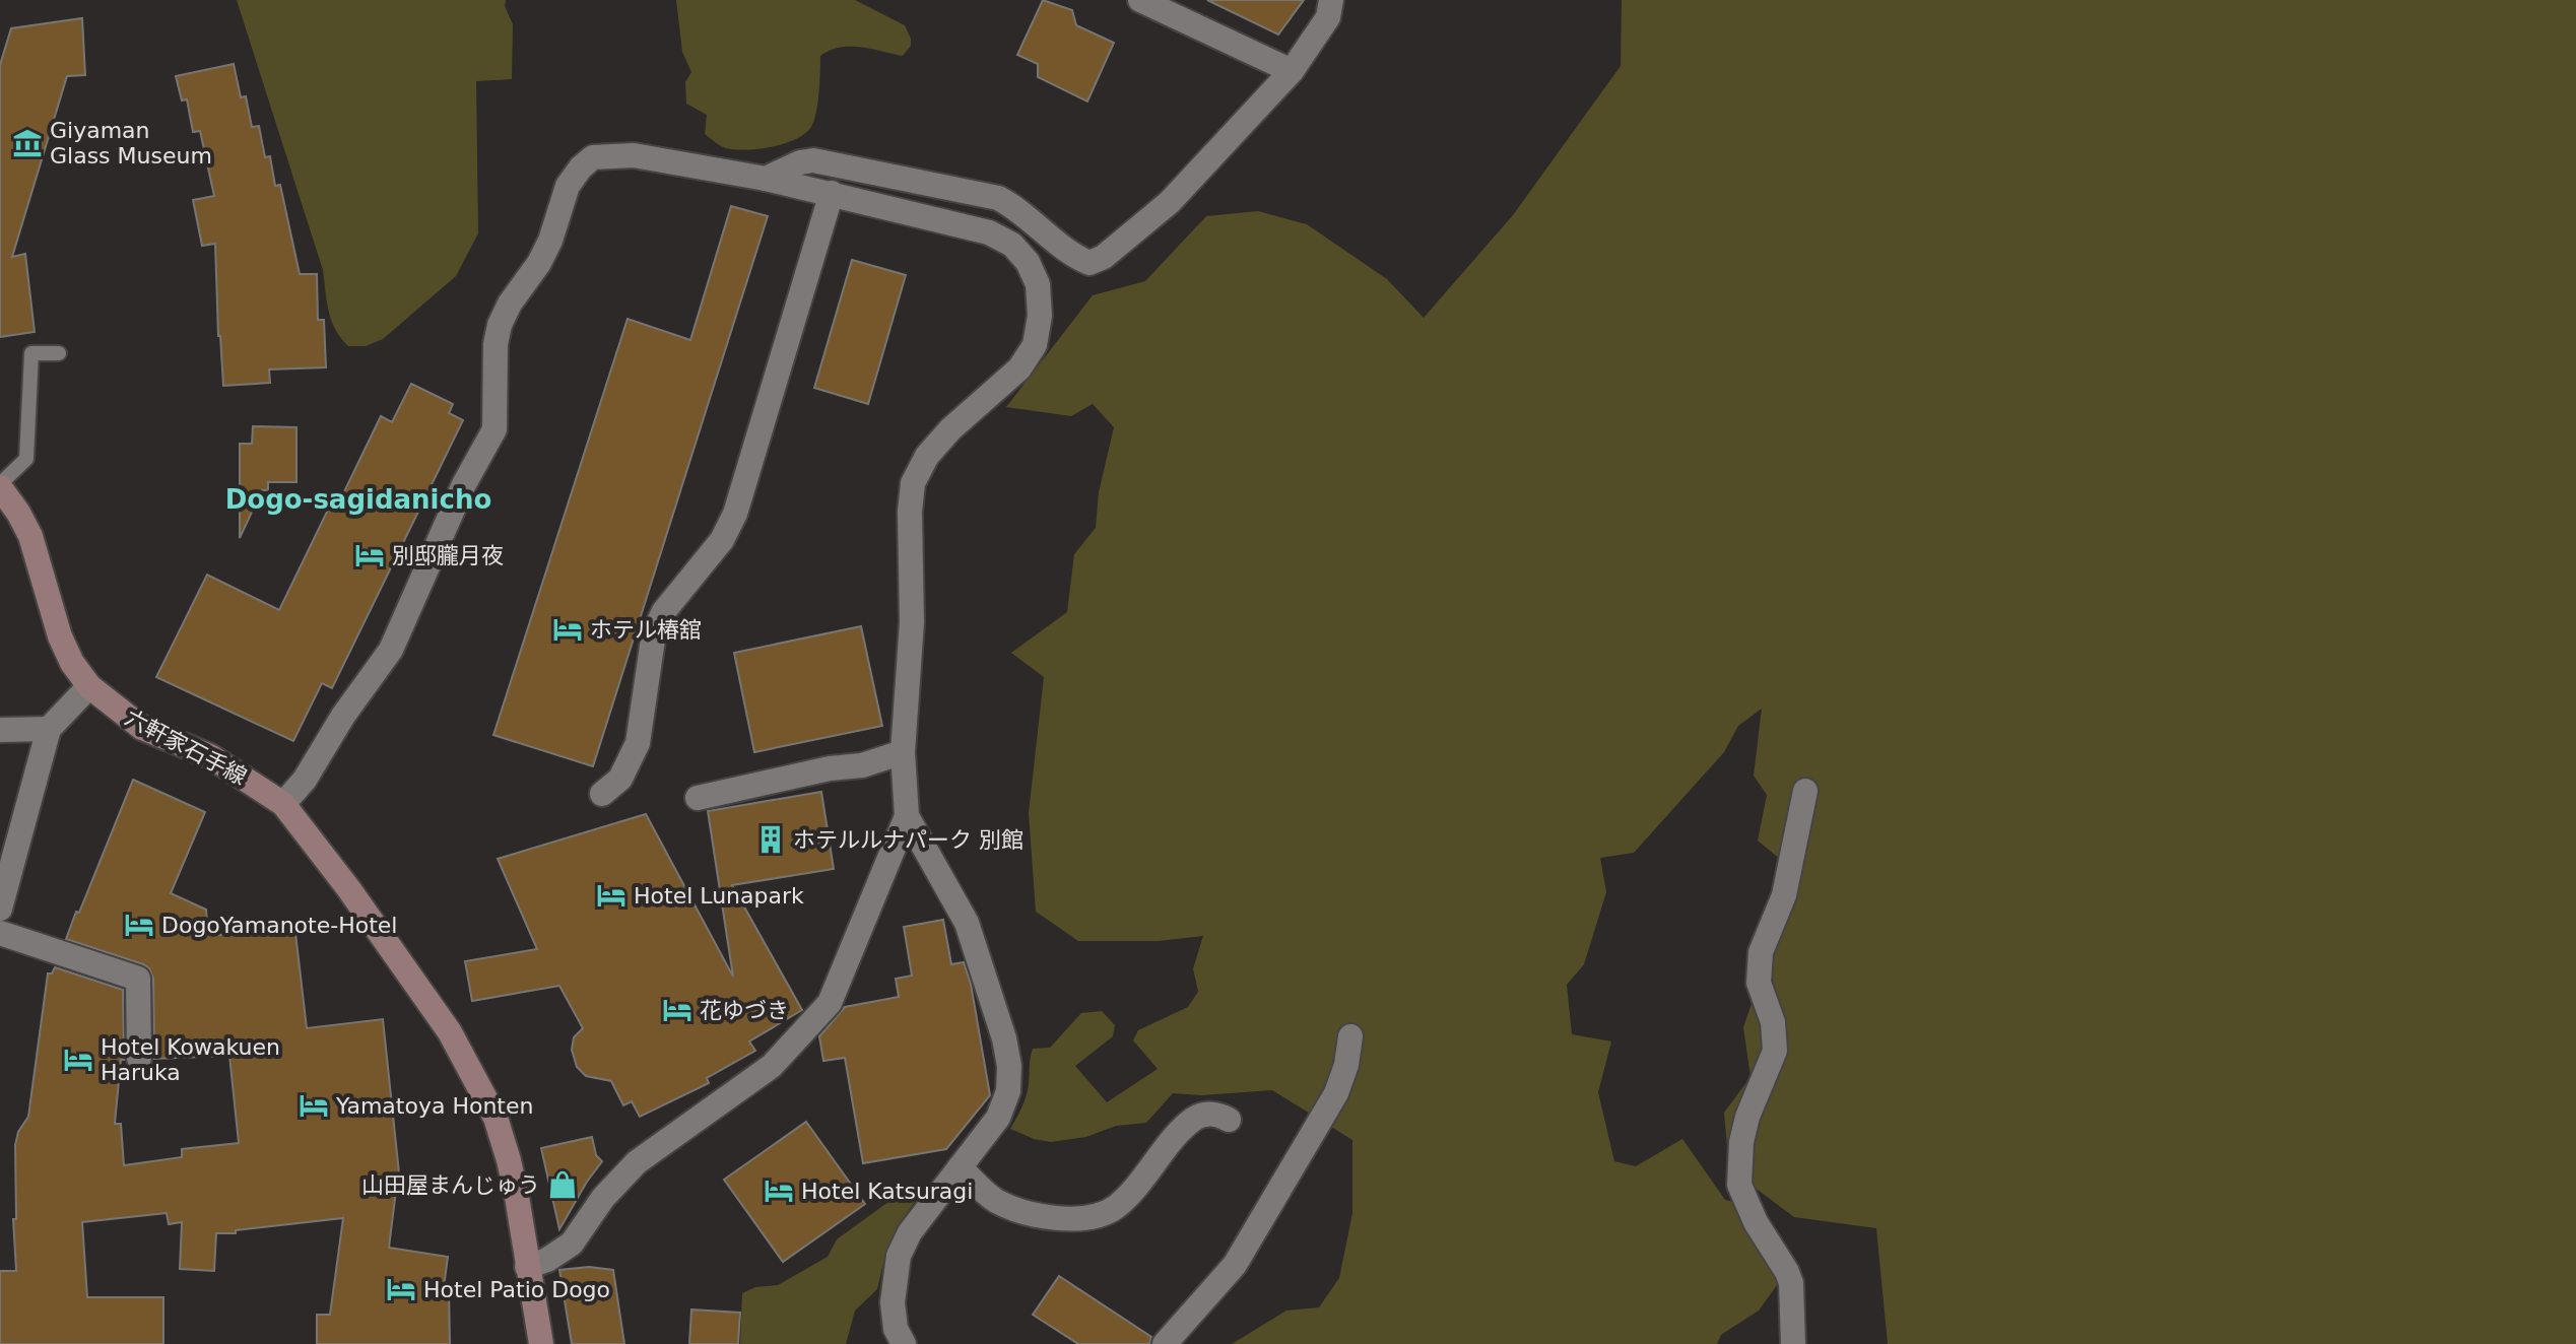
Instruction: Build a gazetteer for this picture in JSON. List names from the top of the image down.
{
  "streets": {
    "main road": ["六軒家石手線"]
  },
  "districts": ["Dogo-sagidanicho"],
  "places": {
    "museum": ["Giyaman Glass Museum"],
    "hotel": [
      "別邸朧月夜",
      "ホテル椿舘",
      "Hotel Lunapark",
      "DogoYamanote-Hotel",
      "花ゆづき",
      "Hotel Kowakuen Haruka",
      "Yamatoya Honten",
      "Hotel Katsuragi",
      "Hotel Patio Dogo"
    ],
    "building": ["ホテルルナパーク 別館"],
    "shop": ["山田屋まんじゅう"]
  }
}
